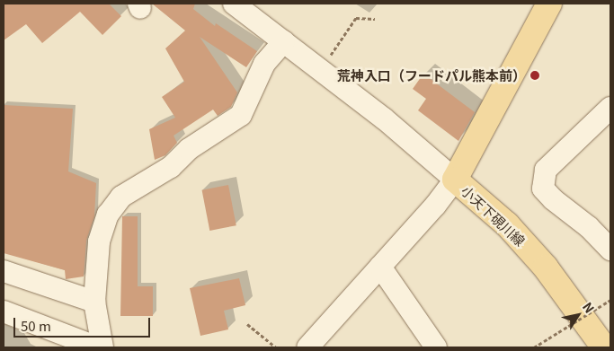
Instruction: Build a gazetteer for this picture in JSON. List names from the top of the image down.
{
  "streets": {
    "main road": ["小天下硯川線"]
  },
  "places": ["荒神入口（フードパル熊本前）"],
  "scale_bar": "50 m",
  "north": "top right"
}
